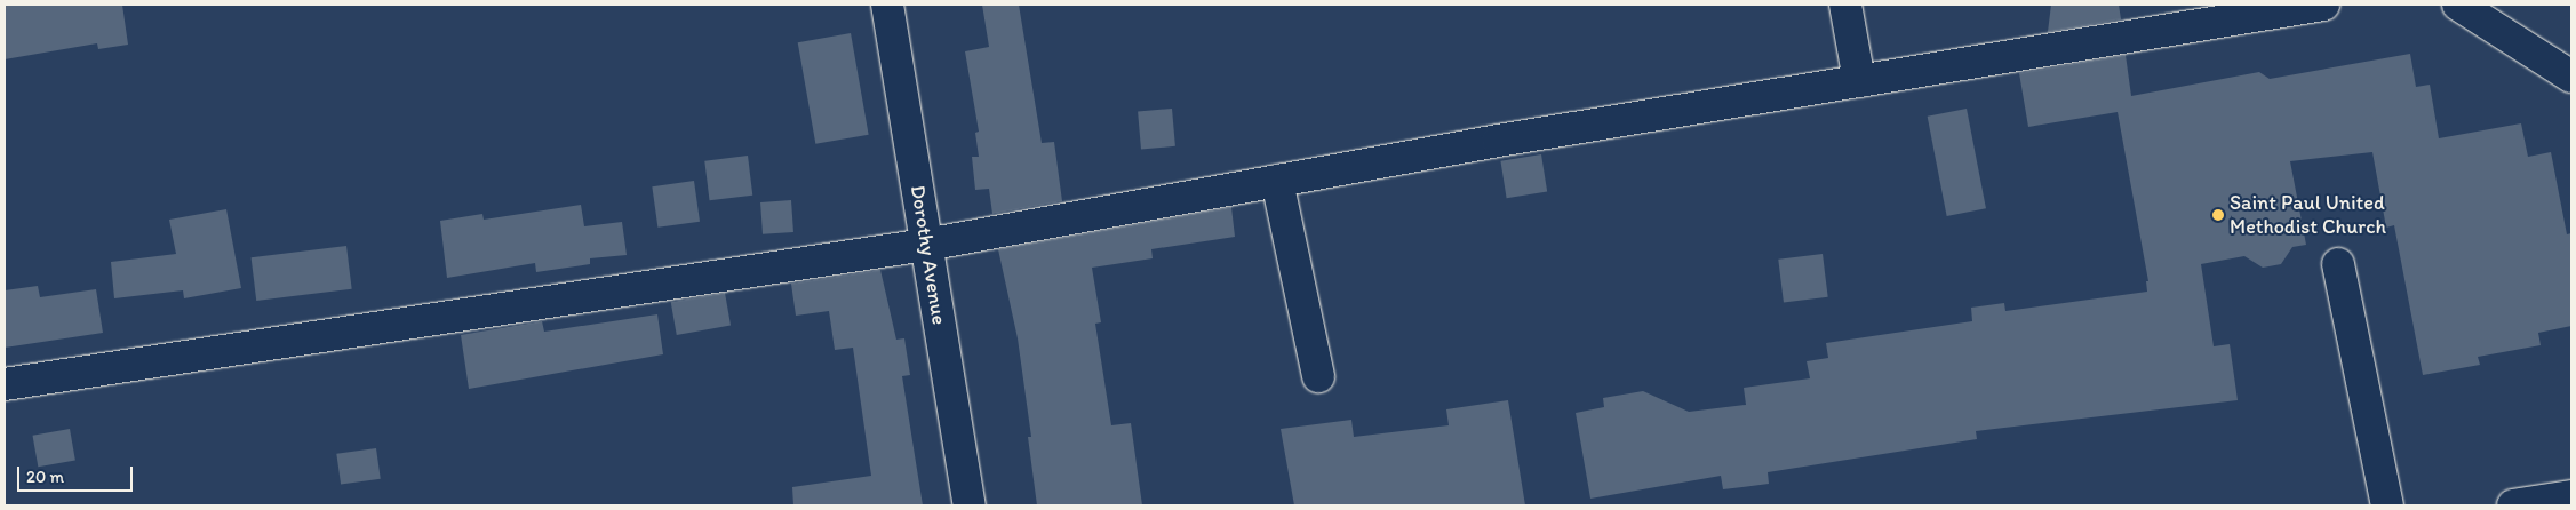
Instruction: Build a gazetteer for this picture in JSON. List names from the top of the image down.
{
  "streets": {
    "street": ["Dorothy Avenue"]
  },
  "places": ["Saint Paul United Methodist Church"],
  "scale_bar": "20 m"
}
